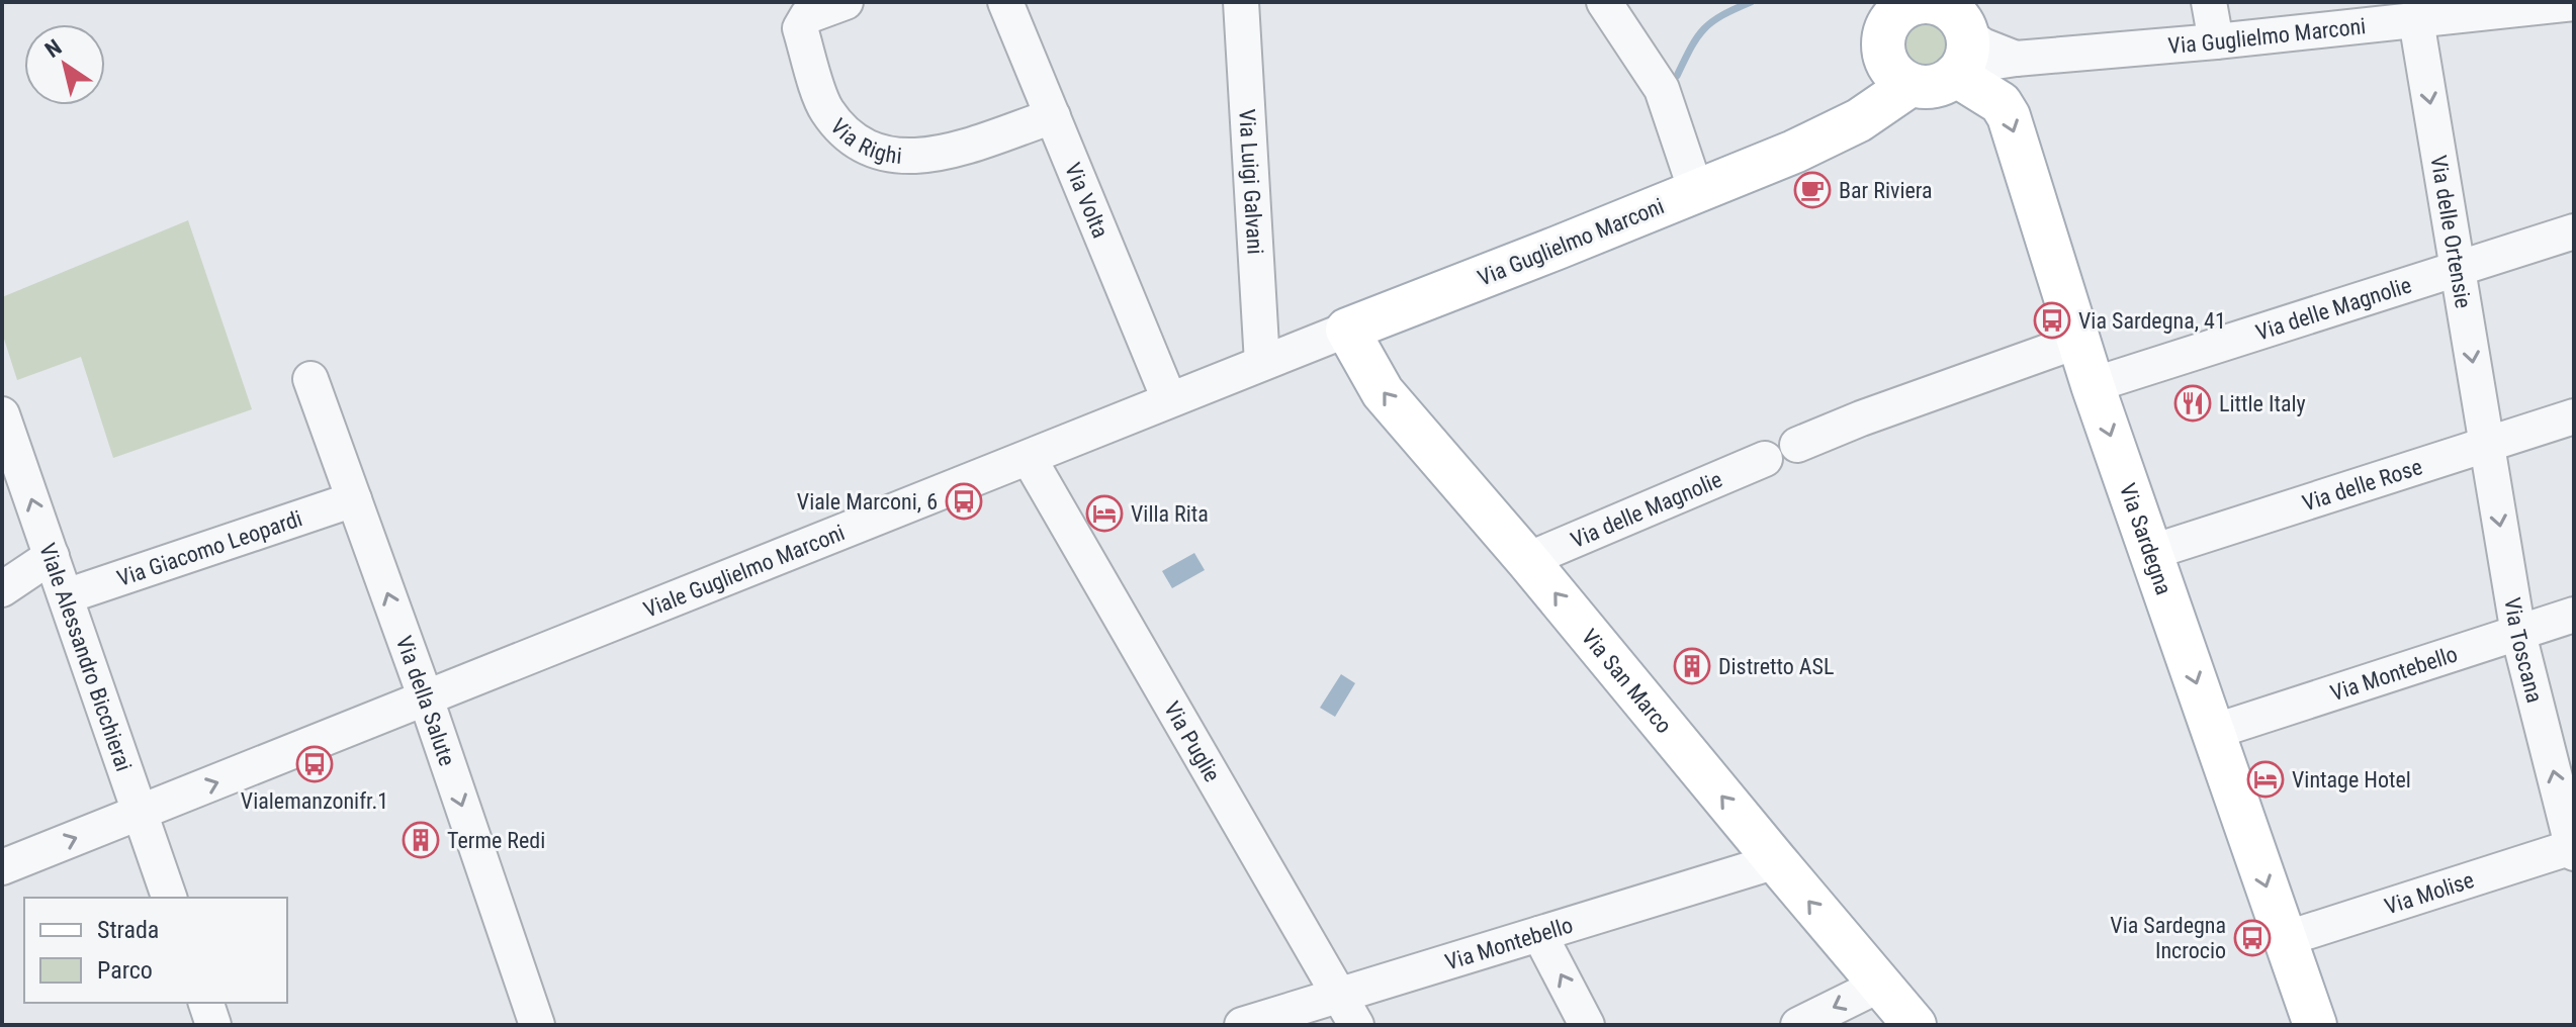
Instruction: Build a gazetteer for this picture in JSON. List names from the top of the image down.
{
  "streets": {
    "main road": ["Via Guglielmo Marconi", "Via Sardegna", "Via San Marco"],
    "street": [
      "Via Righi",
      "Via Luigi Galvani",
      "Via Volta",
      "Via delle Ortensie",
      "Via delle Magnolie",
      "Via delle Rose",
      "Via Giacomo Leopardi",
      "Viale Guglielmo Marconi",
      "Via Toscana",
      "Viale Alessandro Bicchierai",
      "Via Montebello",
      "Via della Salute",
      "Via Puglie",
      "Via Molise"
    ]
  },
  "crossings": [
    ["Via Guglielmo Marconi", "Via delle Ortensie"],
    ["Via Guglielmo Marconi", "Via Sardegna"],
    ["Via Guglielmo Marconi", "Viale Guglielmo Marconi"],
    ["Via Guglielmo Marconi", "Via San Marco"],
    ["Via Righi", "Via Volta"],
    ["Via Luigi Galvani", "Viale Guglielmo Marconi"],
    ["Via Volta", "Viale Guglielmo Marconi"],
    ["Via delle Ortensie", "Via delle Magnolie"],
    ["Via delle Ortensie", "Via delle Rose"],
    ["Via delle Ortensie", "Via Toscana"],
    ["Via delle Magnolie", "Via Sardegna"],
    ["Via delle Magnolie", "Via San Marco"],
    ["Via delle Rose", "Via Sardegna"],
    ["Via delle Rose", "Via Toscana"],
    ["Via Sardegna", "Via Montebello"],
    ["Via Sardegna", "Via Molise"],
    ["Via Giacomo Leopardi", "Viale Alessandro Bicchierai"],
    ["Via Giacomo Leopardi", "Via della Salute"],
    ["Viale Guglielmo Marconi", "Viale Alessandro Bicchierai"],
    ["Viale Guglielmo Marconi", "Via San Marco"],
    ["Viale Guglielmo Marconi", "Via della Salute"],
    ["Viale Guglielmo Marconi", "Via Puglie"],
    ["Via Toscana", "Via Montebello"],
    ["Via Toscana", "Via Molise"],
    ["Via Montebello", "Via San Marco"],
    ["Via Montebello", "Via Puglie"]
  ],
  "one_way": ["Via delle Ortensie", "Via Sardegna", "Via San Marco"],
  "places": {
    "cafe": ["Bar Riviera"],
    "bus stop": [
      "Via Sardegna, 41",
      "Viale Marconi, 6",
      "Vialemanzonifr.1",
      "Via Sardegna Incrocio"
    ],
    "restaurant": ["Little Italy"],
    "hotel": ["Villa Rita", "Vintage Hotel"],
    "building": ["Distretto ASL", "Terme Redi"]
  },
  "legend": ["Strada", "Parco"],
  "north": "top left"
}
